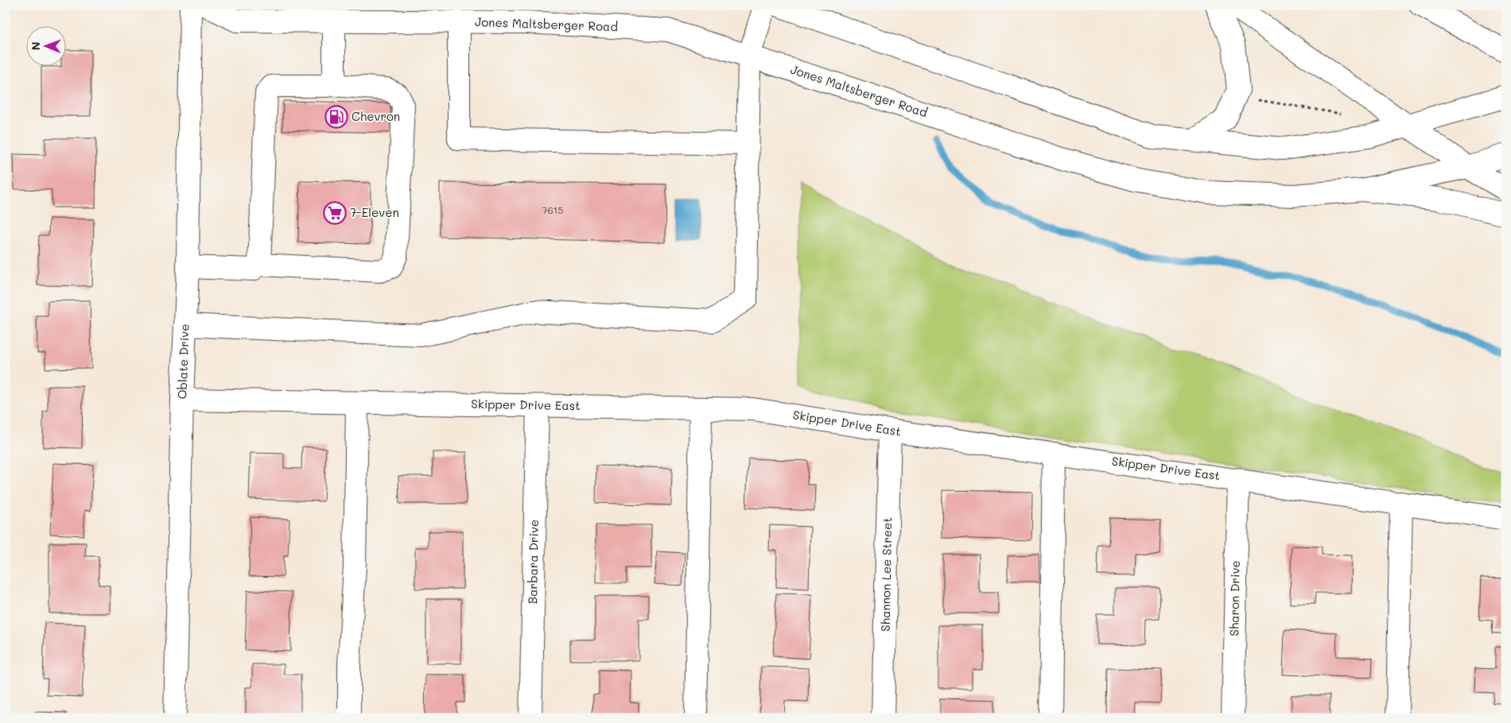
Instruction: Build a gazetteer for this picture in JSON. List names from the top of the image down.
{
  "streets": {
    "main road": [
      "Jones Maltsberger Road",
      "Oblate Drive",
      "Skipper Drive East",
      "Barbara Drive",
      "Shannon Lee Street",
      "Sharon Drive"
    ]
  },
  "crossings": [
    ["Oblate Drive", "Skipper Drive East"],
    ["Skipper Drive East", "Barbara Drive"],
    ["Skipper Drive East", "Shannon Lee Street"],
    ["Skipper Drive East", "Sharon Drive"]
  ],
  "places": {
    "fuel station": ["Chevron"],
    "supermarket": ["7-Eleven"]
  },
  "house_numbers": ["7615"],
  "north": "left"
}
